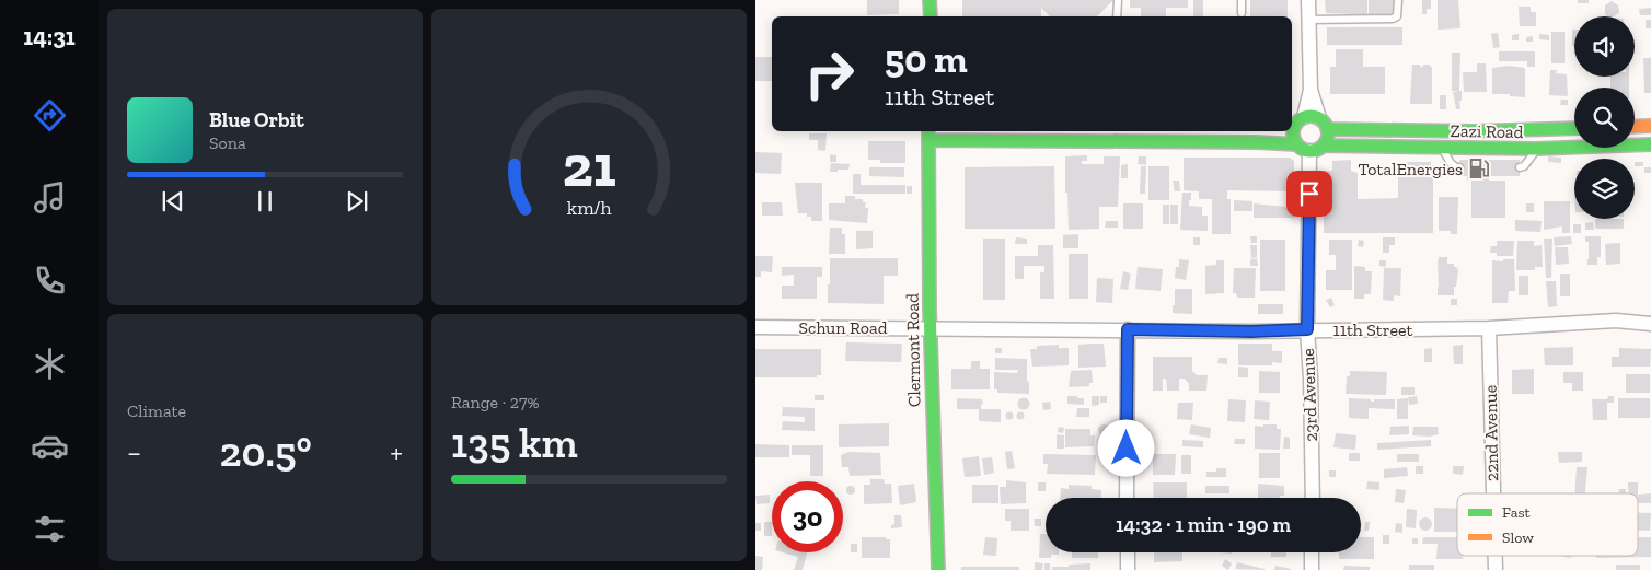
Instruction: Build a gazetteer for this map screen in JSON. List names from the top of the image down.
{
  "streets": {
    "street": [
      "Zazi Road",
      "Schun Road",
      "11th Street",
      "Clermont Road",
      "23rd Avenue",
      "22nd Avenue"
    ]
  },
  "crossings": [
    ["Zazi Road", "23rd Avenue"],
    ["Schun Road", "11th Street"],
    ["Schun Road", "Clermont Road"],
    ["11th Street", "Clermont Road"],
    ["11th Street", "23rd Avenue"],
    ["11th Street", "22nd Avenue"]
  ],
  "places": {
    "fuel station": ["TotalEnergies"]
  },
  "legend": ["Fast", "Slow"],
  "page": {
    "tabs": "14:31",
    "turn": ["50 m", "11th Street"],
    "song": ["Blue Orbit", "Sona"],
    "tile": [
      "Climate",
      ["Range · 27%", "135 km"]
    ],
    "heat": ["−", "20.5°", "+"],
    "limit": "30",
    "trip": "14:32 · 1 min · 190 m",
    "gauge": ["21", "km/h"]
  }
}
